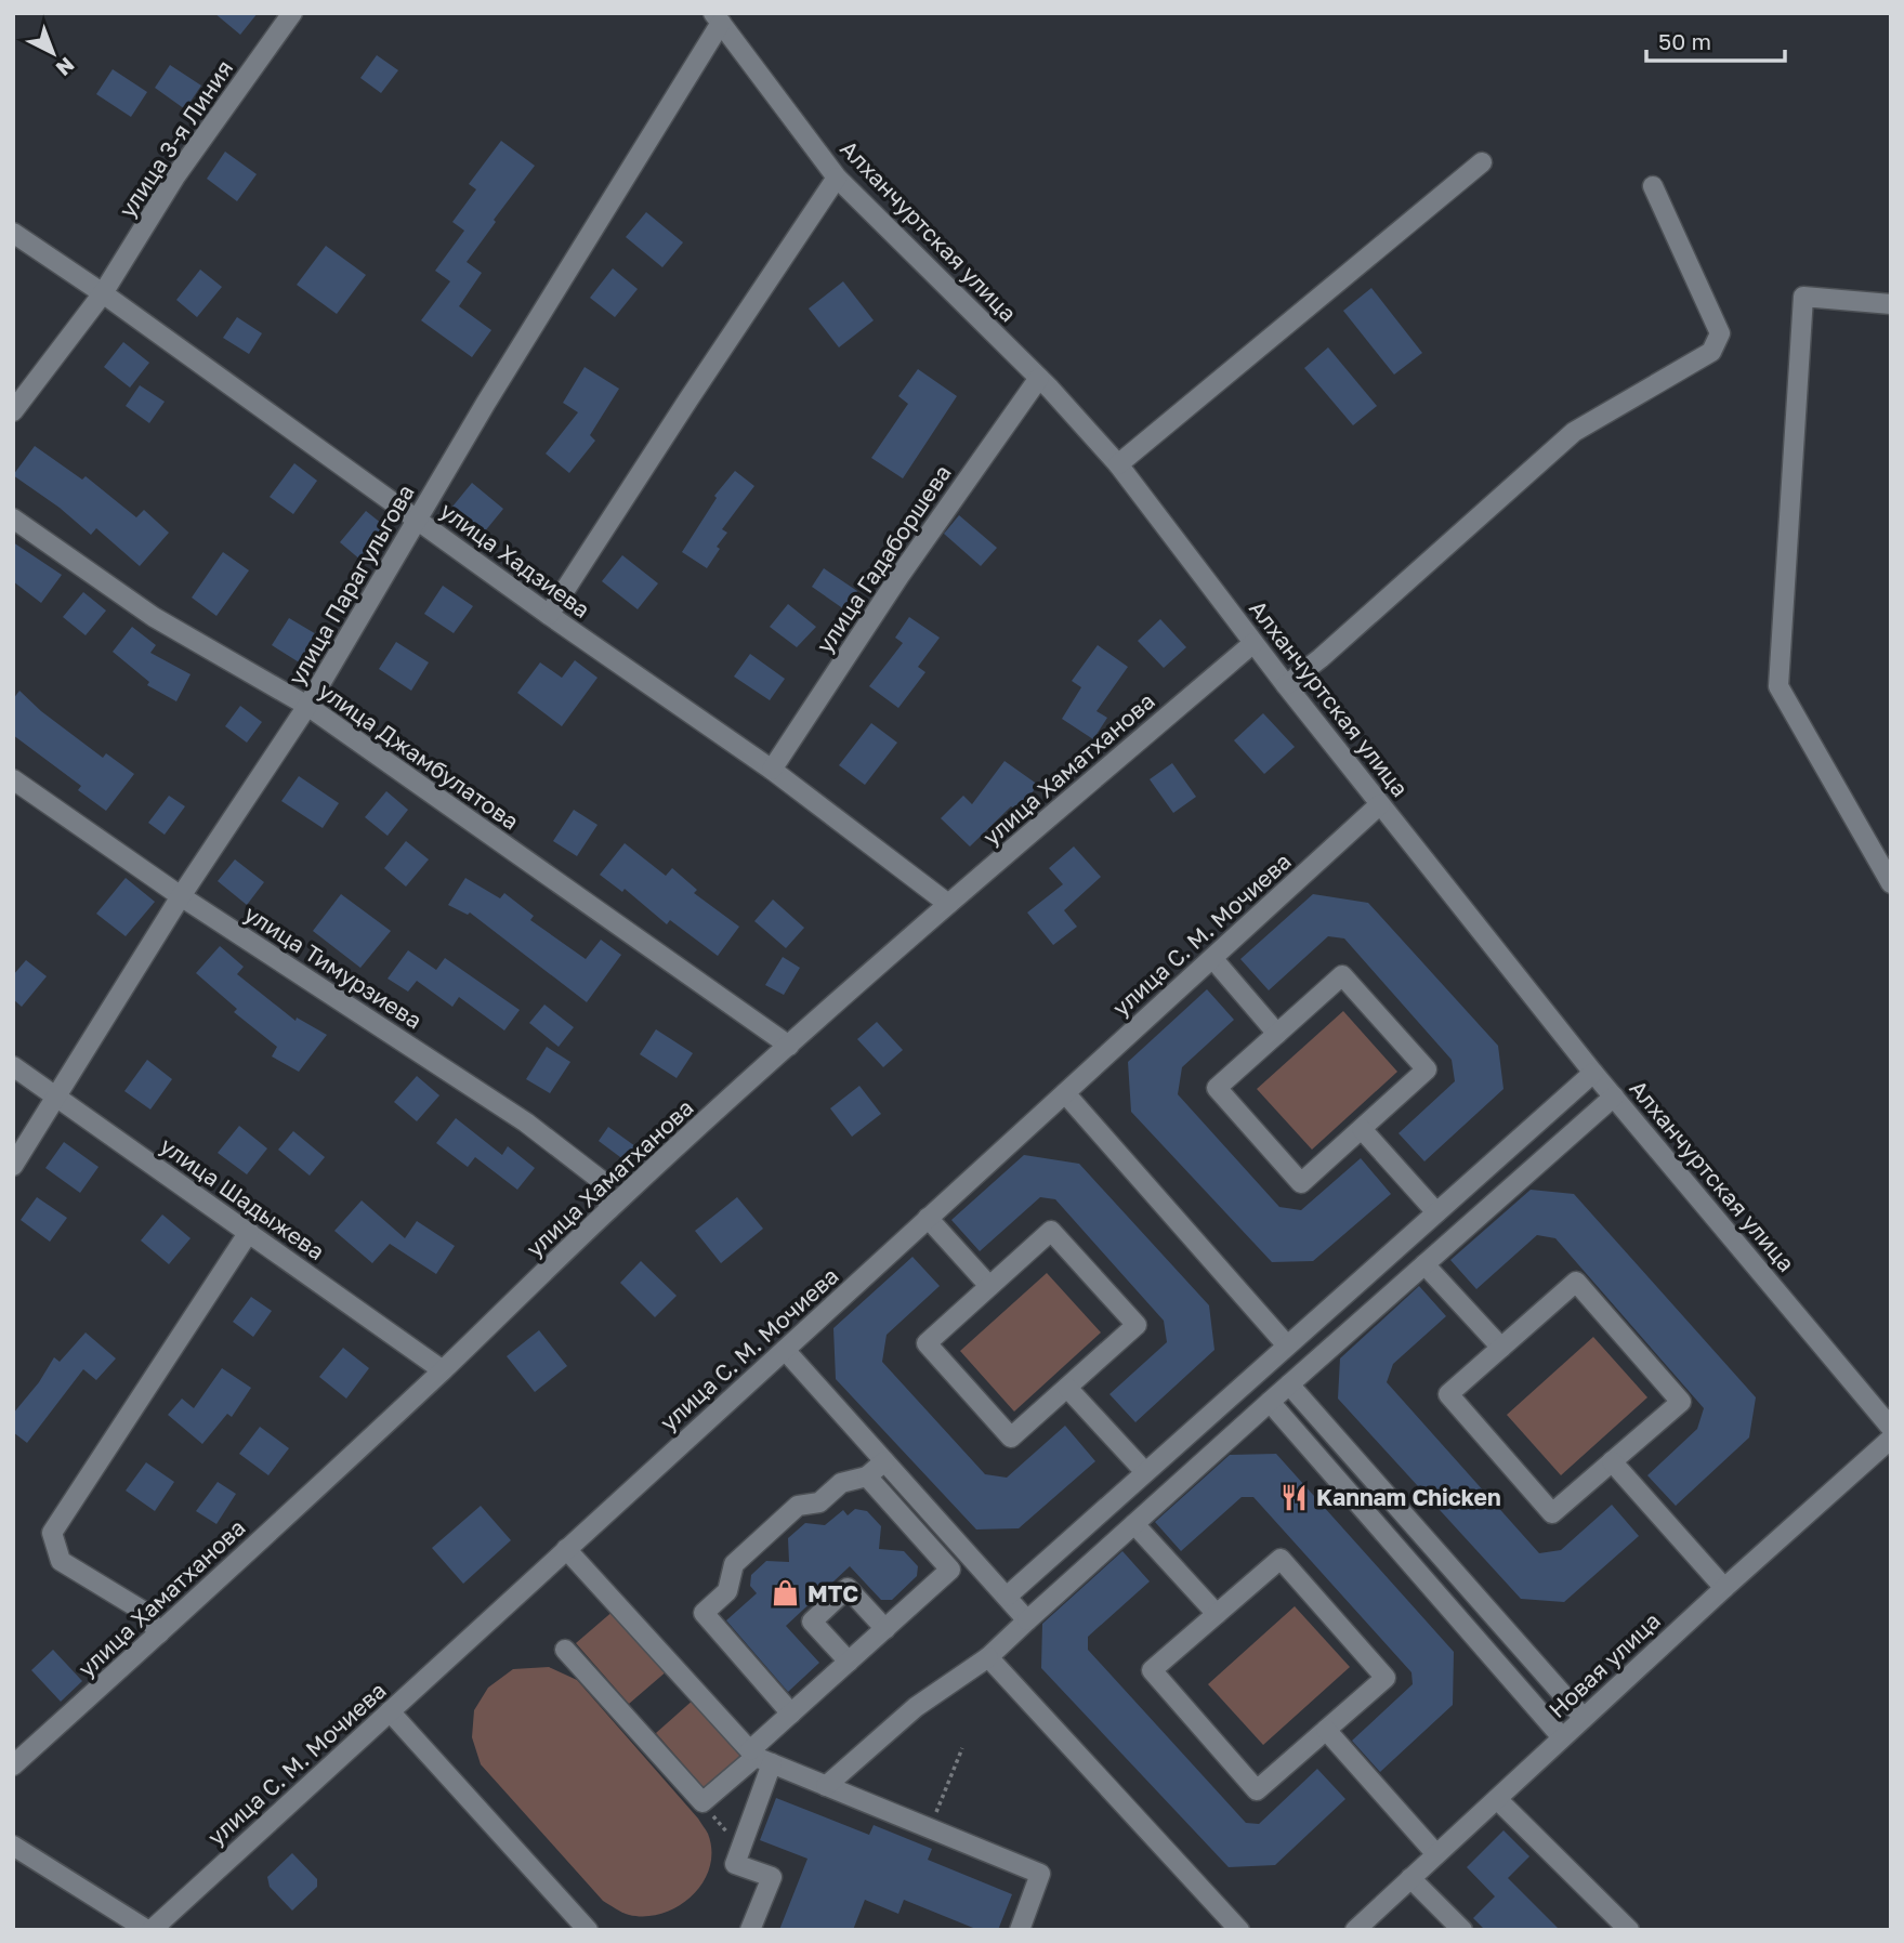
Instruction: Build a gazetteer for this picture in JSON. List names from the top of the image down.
{
  "streets": {
    "street": [
      "улица 3-я Линия",
      "Алханчуртская улица",
      "улица Гадаборшева",
      "улица Хадзиева",
      "улица Парагульгова",
      "улица Джамбулатова",
      "улица Хаматханова",
      "улица С. М. Мочиева",
      "улица Тимурзиева",
      "улица Шадыжева",
      "Новая улица"
    ]
  },
  "crossings": [
    ["улица 3-я Линия", "улица Хадзиева"],
    ["Алханчуртская улица", "улица Гадаборшева"],
    ["Алханчуртская улица", "улица Парагульгова"],
    ["Алханчуртская улица", "улица Хаматханова"],
    ["Алханчуртская улица", "улица С. М. Мочиева"],
    ["улица Гадаборшева", "улица Хадзиева"],
    ["улица Хадзиева", "улица Парагульгова"],
    ["улица Хадзиева", "улица Хаматханова"],
    ["улица Парагульгова", "улица Джамбулатова"],
    ["улица Парагульгова", "улица Тимурзиева"],
    ["улица Парагульгова", "улица Шадыжева"],
    ["улица Джамбулатова", "улица Хаматханова"],
    ["улица Хаматханова", "улица Тимурзиева"],
    ["улица Хаматханова", "улица Шадыжева"]
  ],
  "places": {
    "restaurant": ["Kannam Chicken"],
    "shop": ["МТС"]
  },
  "scale_bar": "50 m",
  "north": "bottom right"
}
